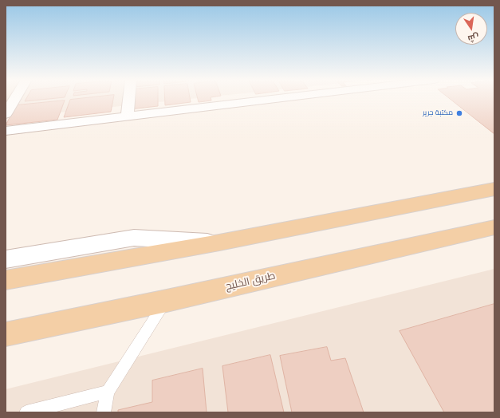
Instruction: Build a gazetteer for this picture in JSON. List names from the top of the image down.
{
  "streets": {
    "main road": ["طريق الخليج"]
  },
  "places": ["مكتبة جرير"],
  "north": "bottom"
}
